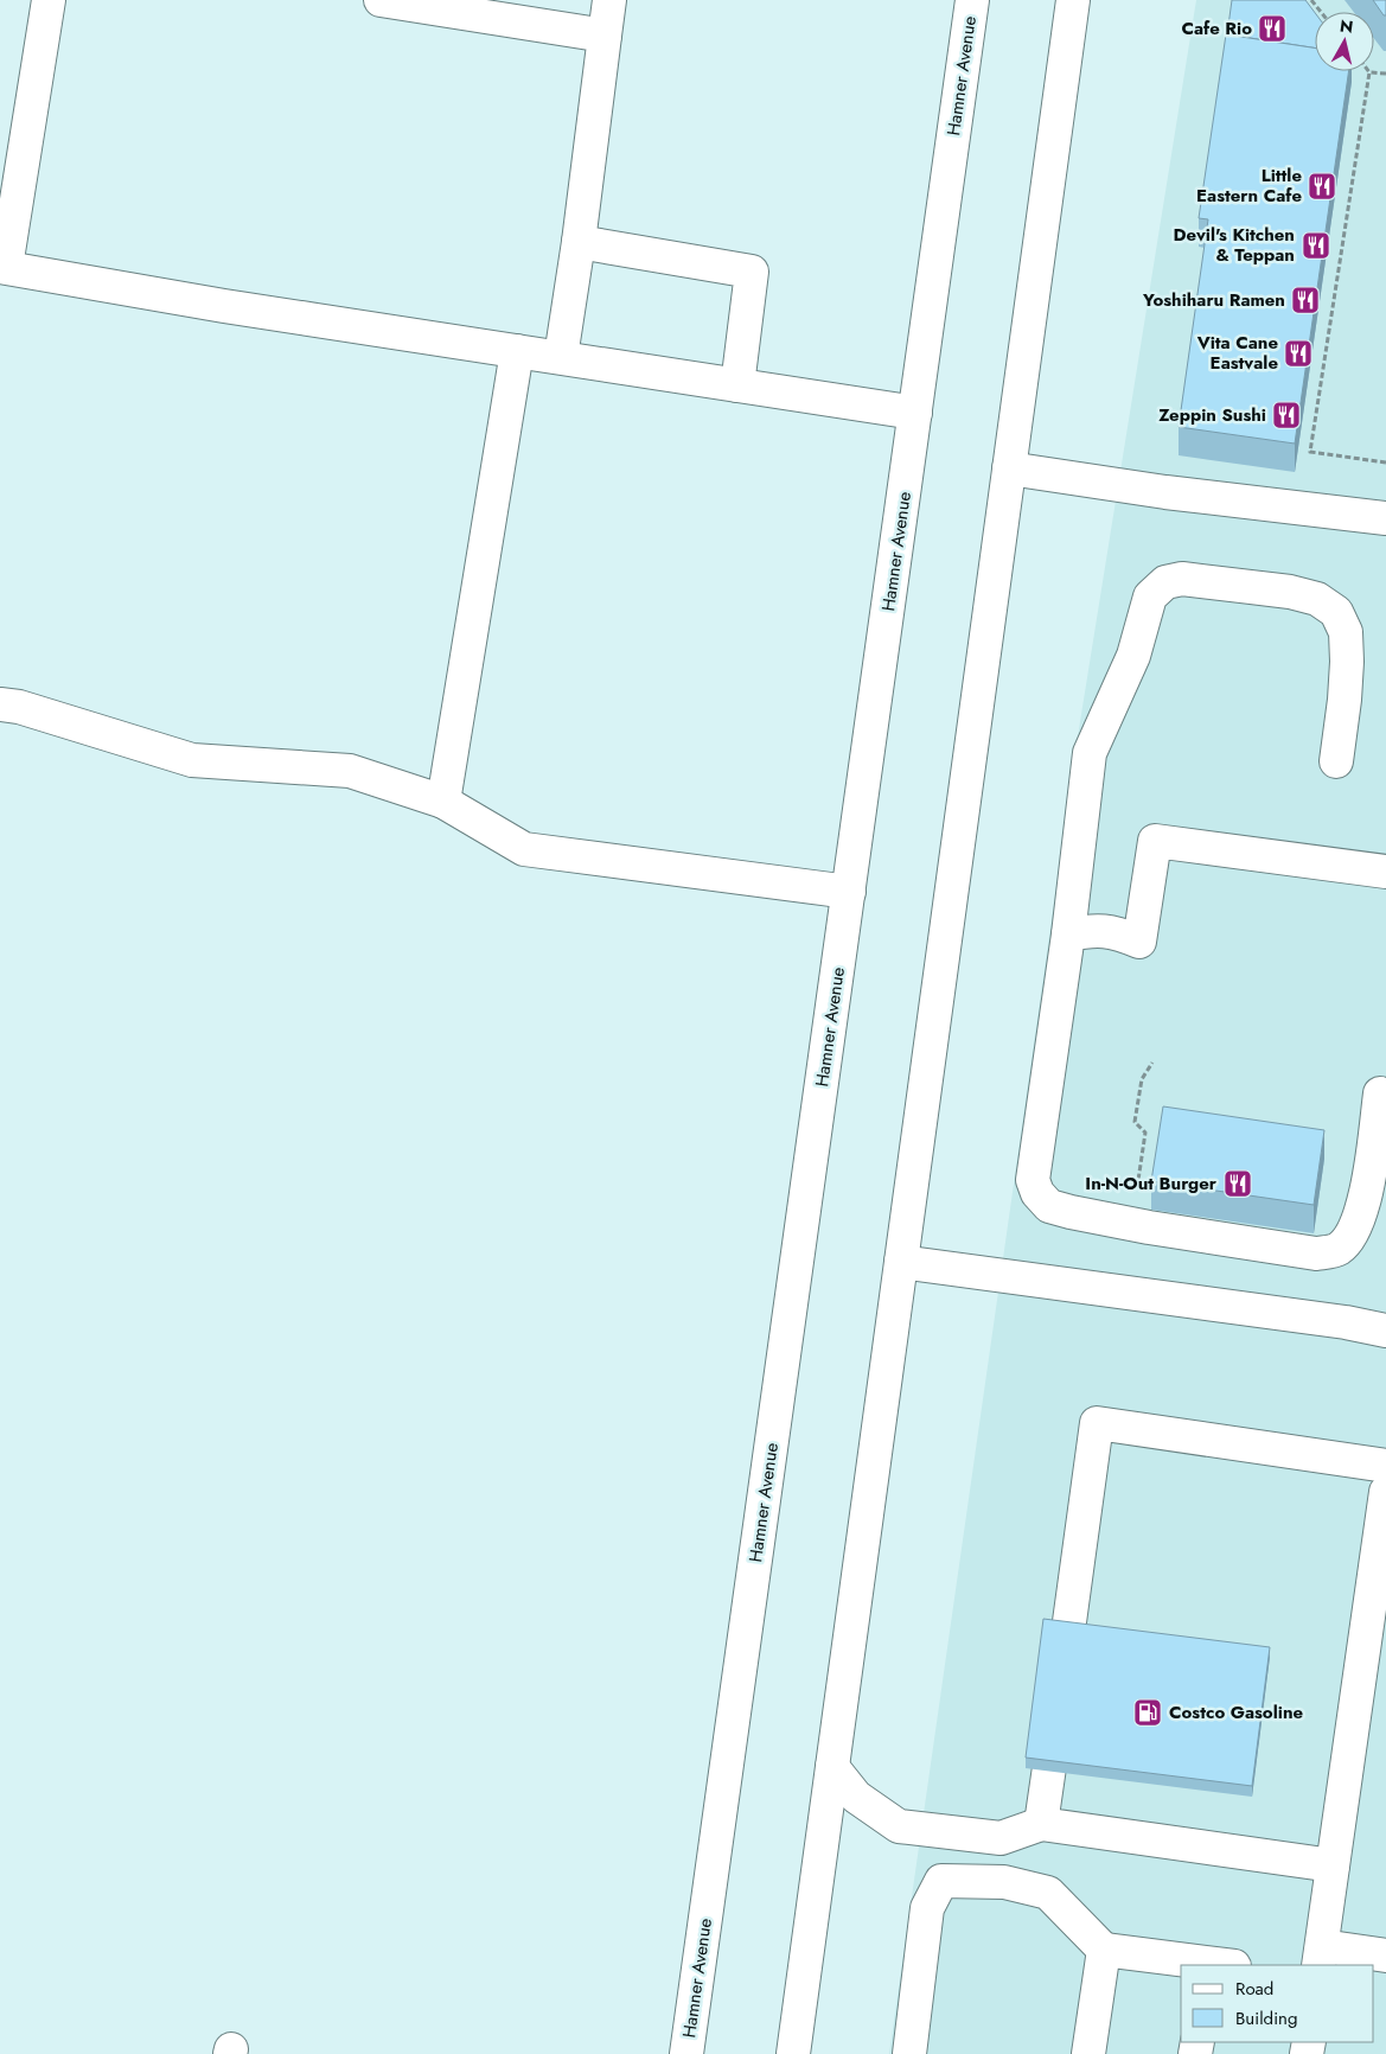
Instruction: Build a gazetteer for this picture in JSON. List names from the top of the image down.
{
  "streets": {
    "main road": ["Hamner Avenue"]
  },
  "places": {
    "restaurant": [
      "Cafe Rio",
      "Little Eastern Cafe",
      "Devil's Kitchen & Teppan",
      "Yoshiharu Ramen",
      "Vita Cane Eastvale",
      "Zeppin Sushi",
      "In-N-Out Burger"
    ],
    "fuel station": ["Costco Gasoline"]
  },
  "legend": ["Road", "Building"],
  "north": "top"
}
